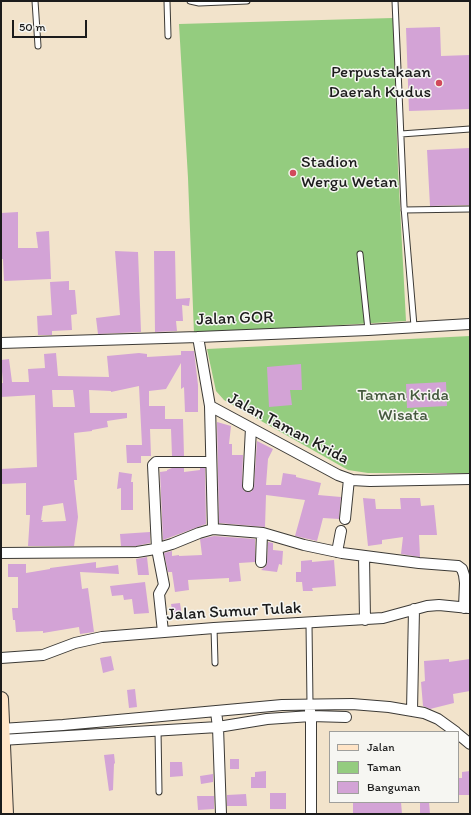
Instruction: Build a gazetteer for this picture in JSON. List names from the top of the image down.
{
  "streets": {
    "street": ["Jalan GOR", "Jalan Taman Krida", "Jalan Sumur Tulak"]
  },
  "crossings": [
    ["Jalan GOR", "Jalan Taman Krida"]
  ],
  "parks": ["Taman Krida Wisata"],
  "places": ["Perpustakaan Daerah Kudus", "Stadion Wergu Wetan"],
  "legend": ["Jalan", "Taman", "Bangunan"],
  "scale_bar": "50 m"
}
